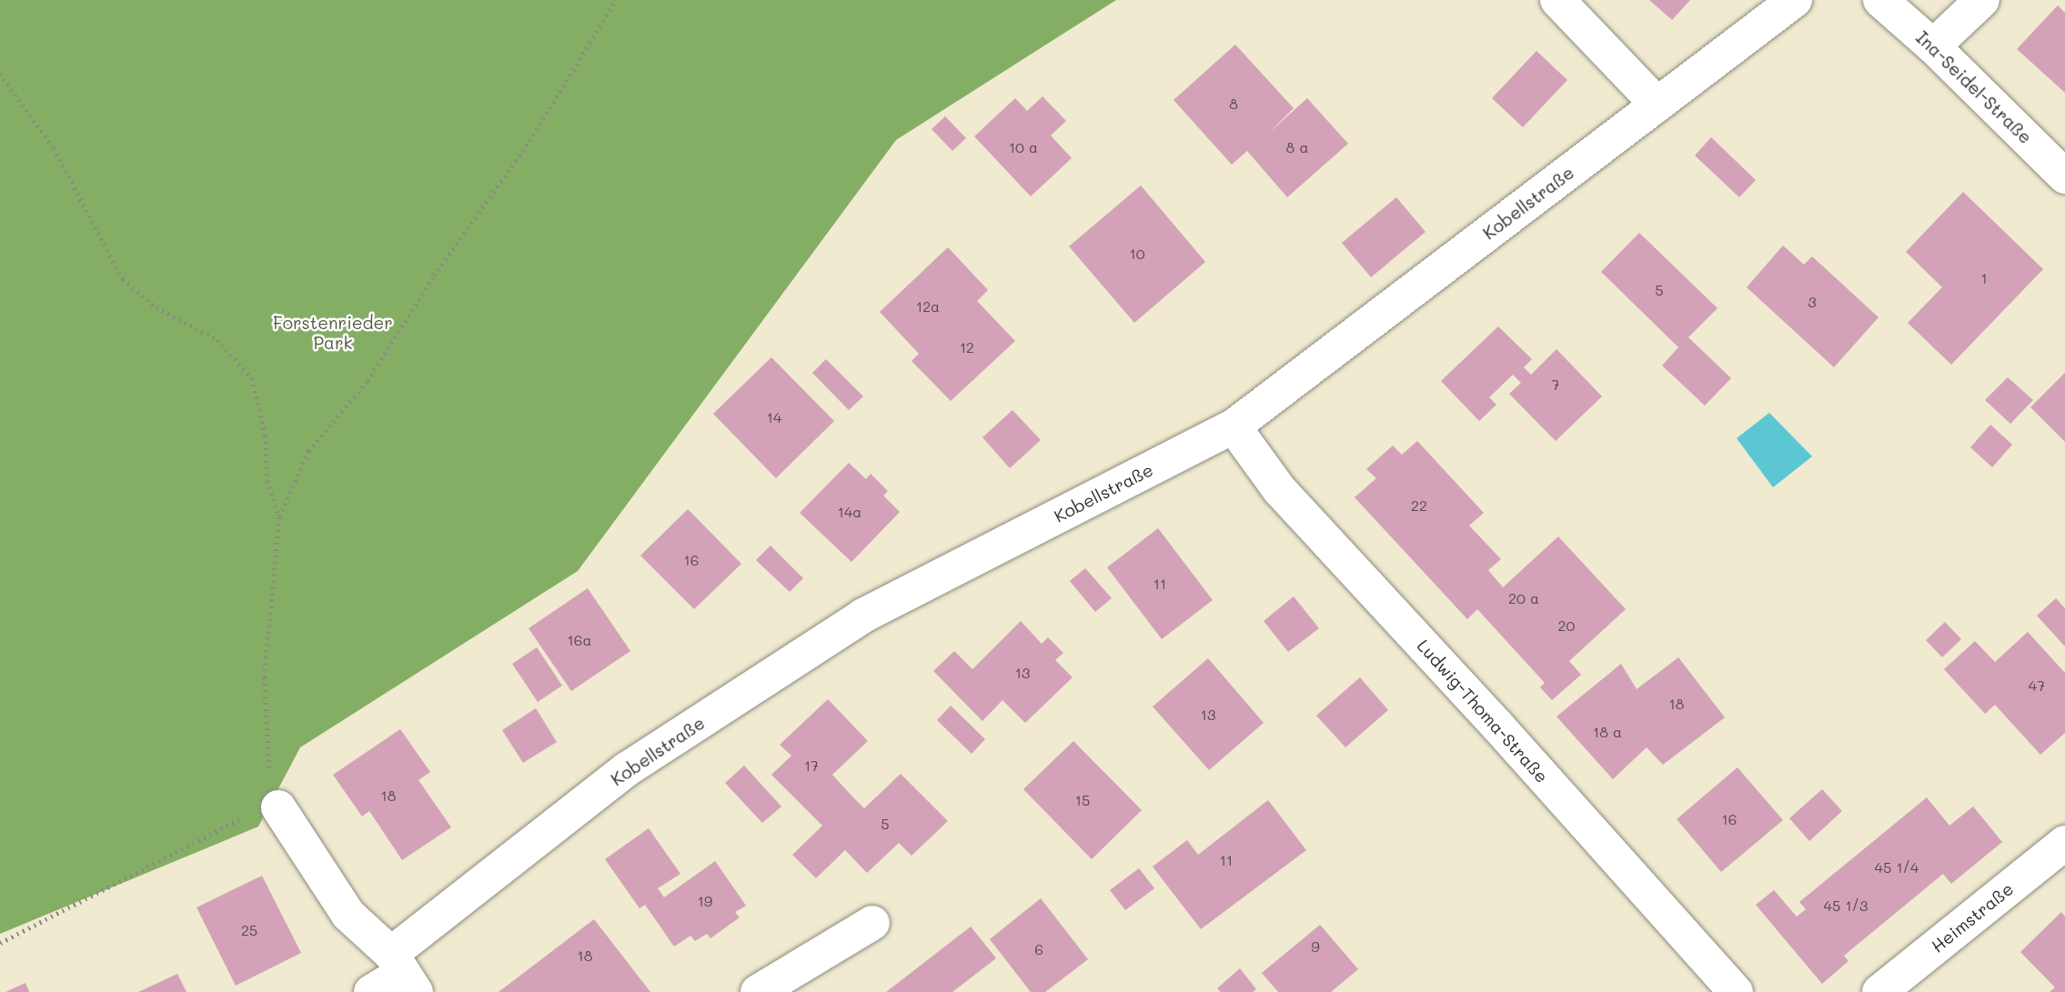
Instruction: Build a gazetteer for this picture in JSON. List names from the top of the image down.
{
  "streets": {
    "street": [
      "Ina-Seidel-Straße",
      "Kobellstraße",
      "Ludwig-Thoma-Straße",
      "Heimstraße"
    ]
  },
  "crossings": [
    ["Kobellstraße", "Ludwig-Thoma-Straße"]
  ],
  "parks": ["Forstenrieder Park"],
  "house_numbers": [
    "8",
    "10 a",
    "8 a",
    "10",
    "1",
    "5",
    "3",
    "12a",
    "12",
    "7",
    "14",
    "22",
    "14a",
    "16",
    "11",
    "20 a",
    "20",
    "16a",
    "13",
    "47",
    "18",
    "13",
    "18 a",
    "17",
    "18",
    "15",
    "16",
    "5",
    "11",
    "45 1/4",
    "19",
    "45 1/3",
    "25",
    "9",
    "6",
    "18"
  ]
}
